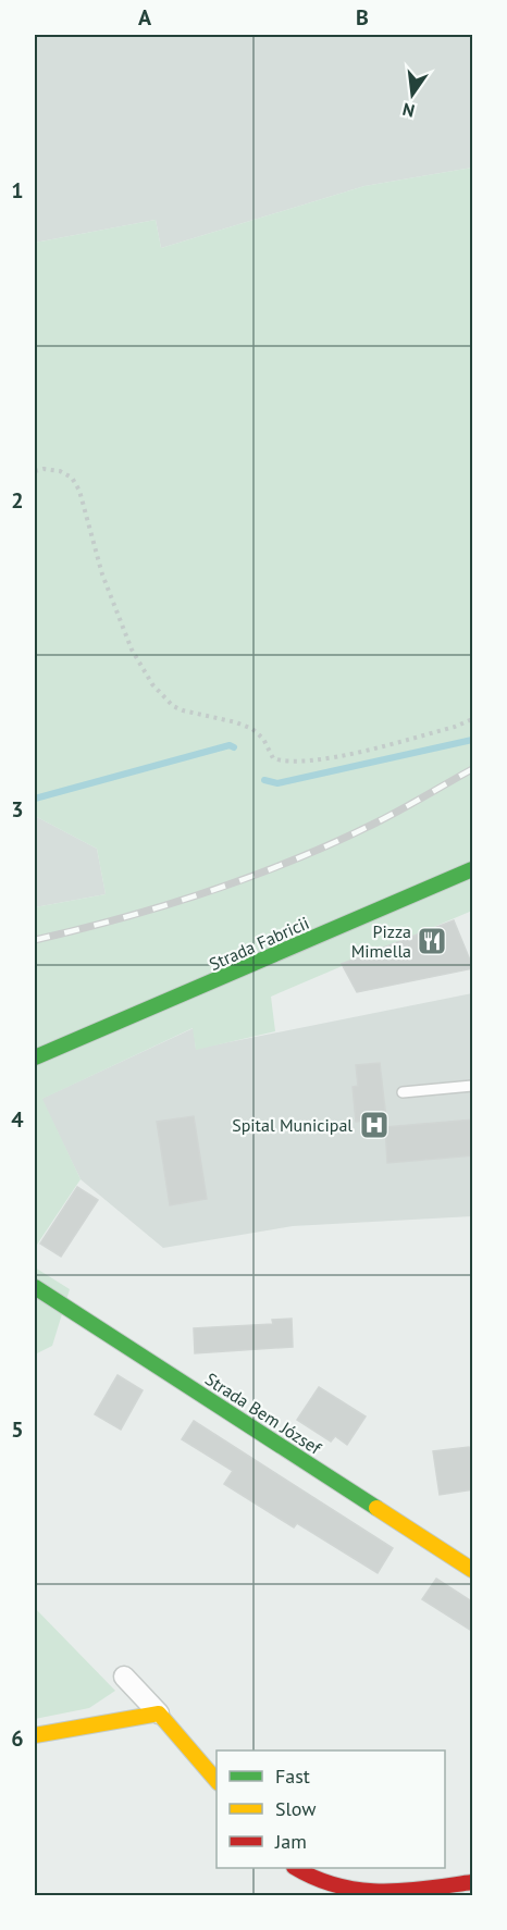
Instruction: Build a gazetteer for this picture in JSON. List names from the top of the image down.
{
  "streets": {
    "main road": ["Strada Fabricii", "Strada Bem József"]
  },
  "places": {
    "restaurant": ["Pizza Mimella"],
    "hospital": ["Spital Municipal"]
  },
  "legend": ["Fast", "Slow", "Jam"],
  "north": "bottom",
  "grid": {
    "columns": ["A", "B"],
    "rows": [
      "1",
      "2",
      "3",
      "4",
      "5",
      "6"
    ]
  }
}
